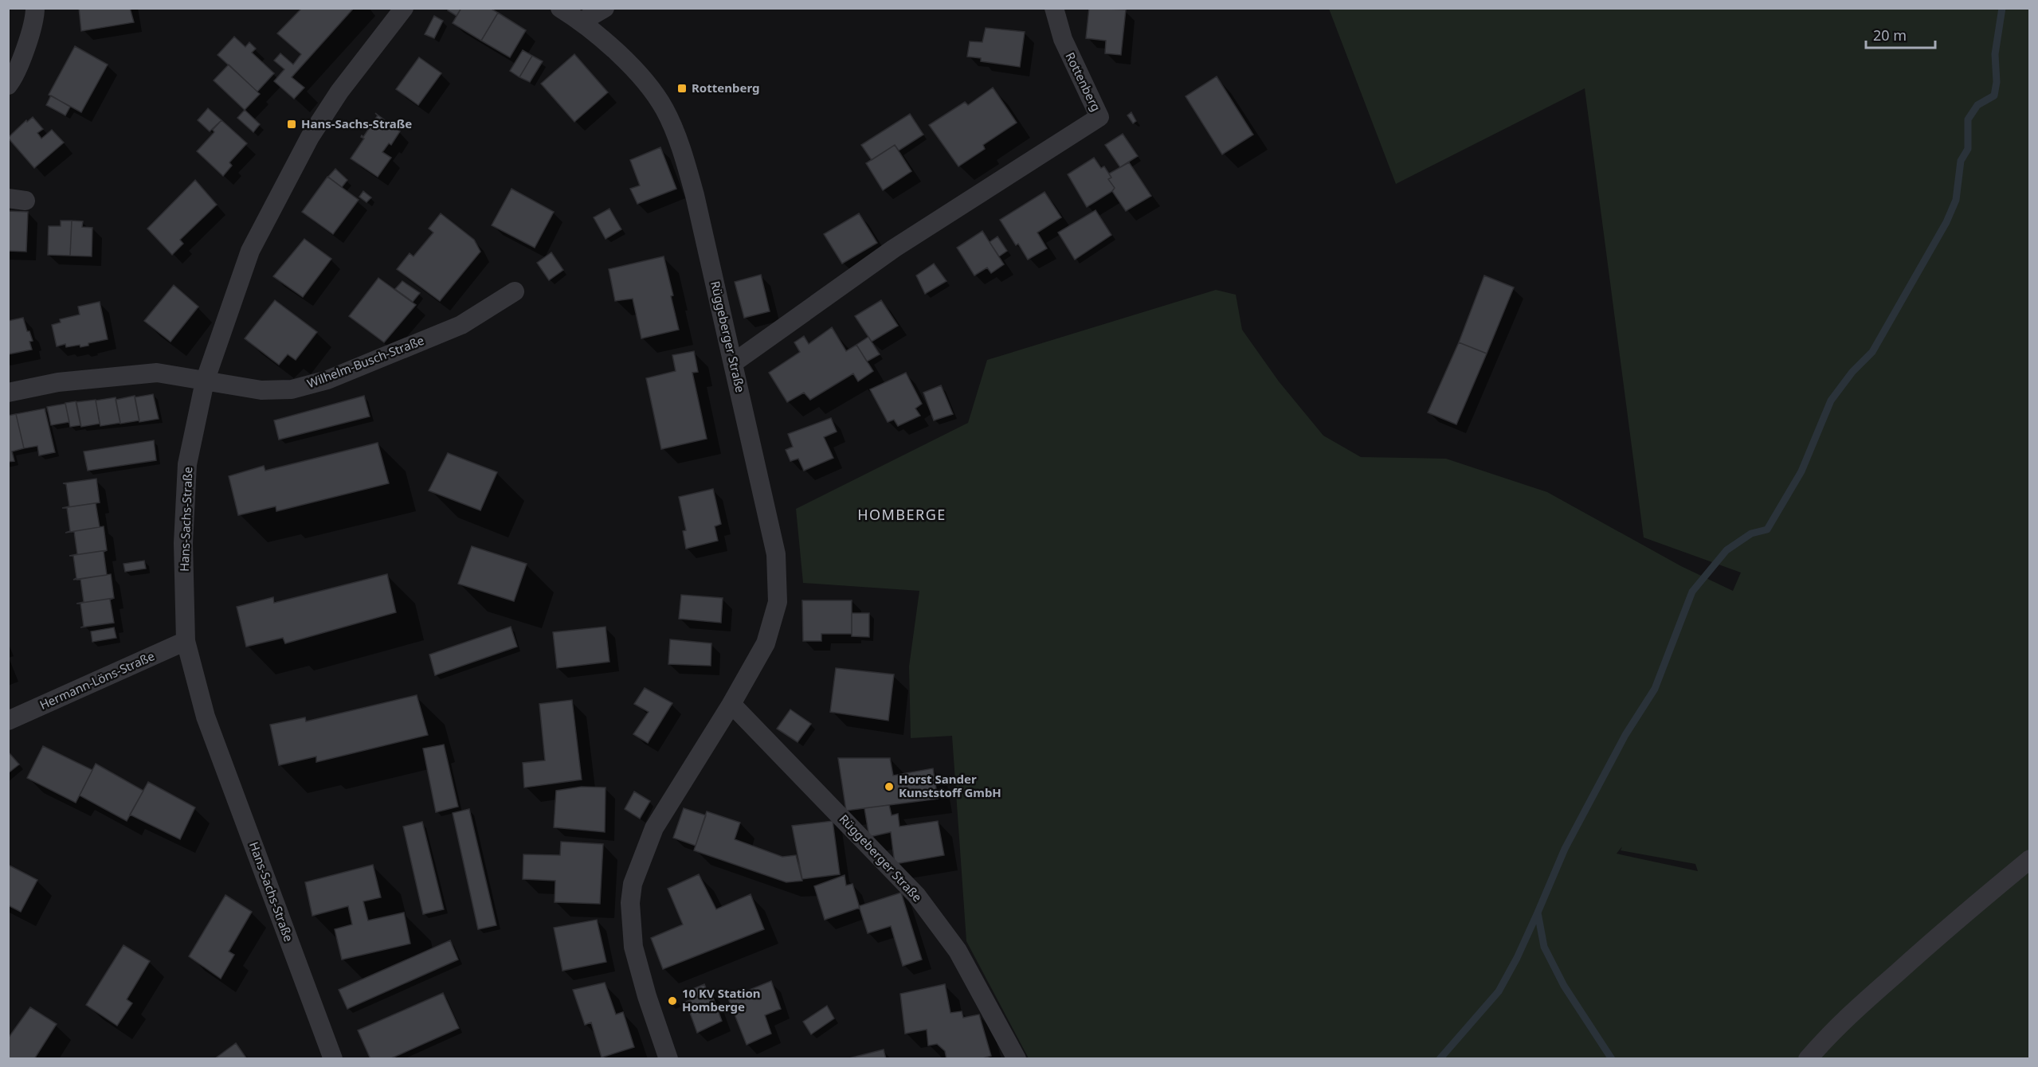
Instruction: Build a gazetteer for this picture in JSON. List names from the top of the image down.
{
  "streets": {
    "street": [
      "Rottenberg",
      "Rüggeberger Straße",
      "Wilhelm-Busch-Straße",
      "Hans-Sachs-Straße",
      "Hermann-Löns-Straße"
    ]
  },
  "crossings": [
    ["Rottenberg", "Rüggeberger Straße"],
    ["Wilhelm-Busch-Straße", "Hans-Sachs-Straße"],
    ["Hans-Sachs-Straße", "Hermann-Löns-Straße"]
  ],
  "districts": ["HOMBERGE"],
  "places": {
    "transit": ["Rottenberg", "Hans-Sachs-Straße"],
    "other": ["Horst Sander Kunststoff GmbH", "10 KV Station Homberge"]
  },
  "scale_bar": "20 m"
}
